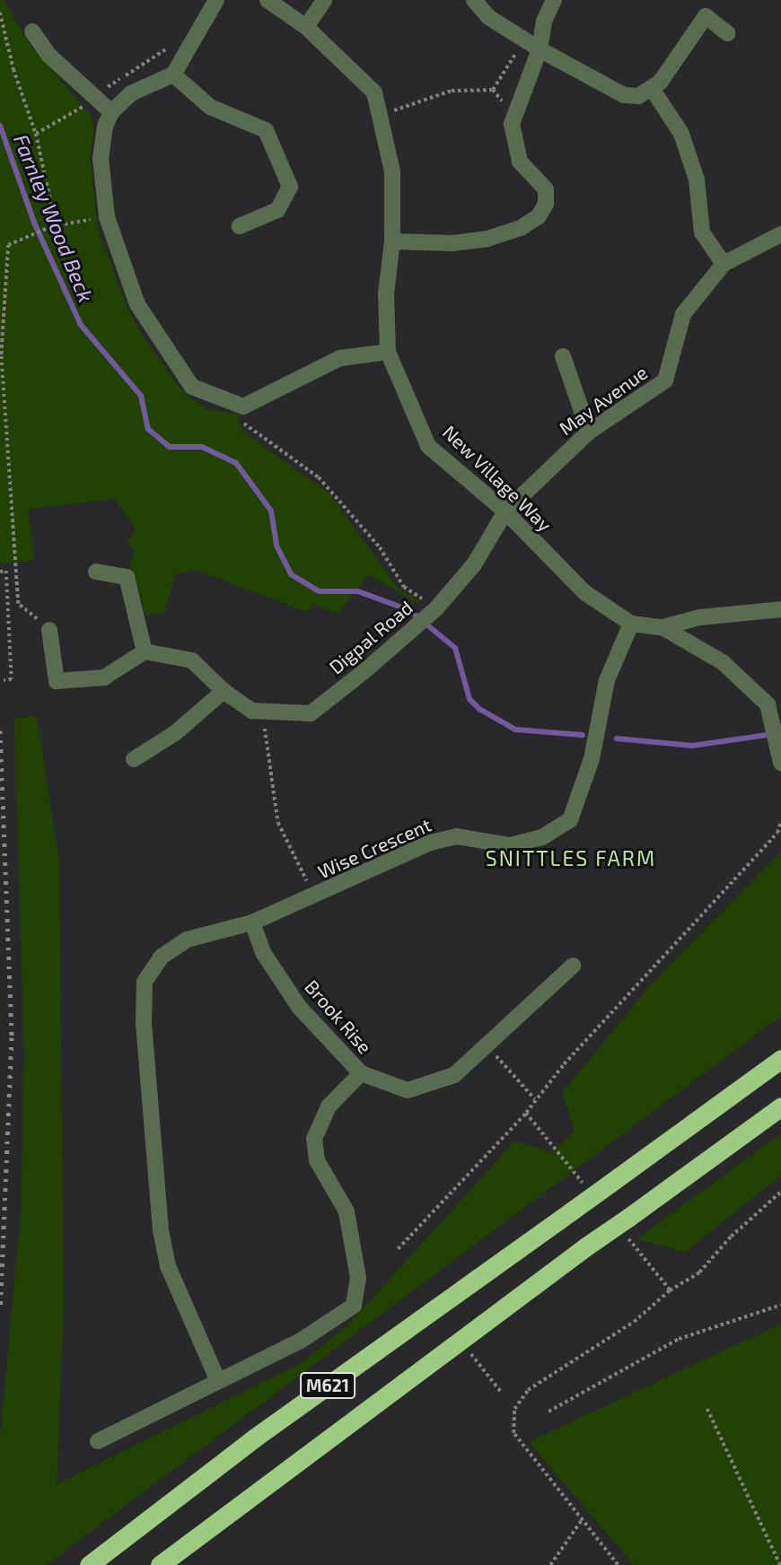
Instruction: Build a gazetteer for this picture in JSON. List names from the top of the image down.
{
  "streets": {
    "highway": ["M621"],
    "street": [
      "May Avenue",
      "New Village Way",
      "Digpal Road",
      "Wise Crescent",
      "Brook Rise"
    ]
  },
  "crossings": [
    ["May Avenue", "New Village Way"],
    ["May Avenue", "Digpal Road"],
    ["New Village Way", "Digpal Road"],
    ["New Village Way", "Wise Crescent"],
    ["Wise Crescent", "Brook Rise"]
  ],
  "districts": ["SNITTLES FARM"],
  "water": ["Farnley Wood Beck"]
}
